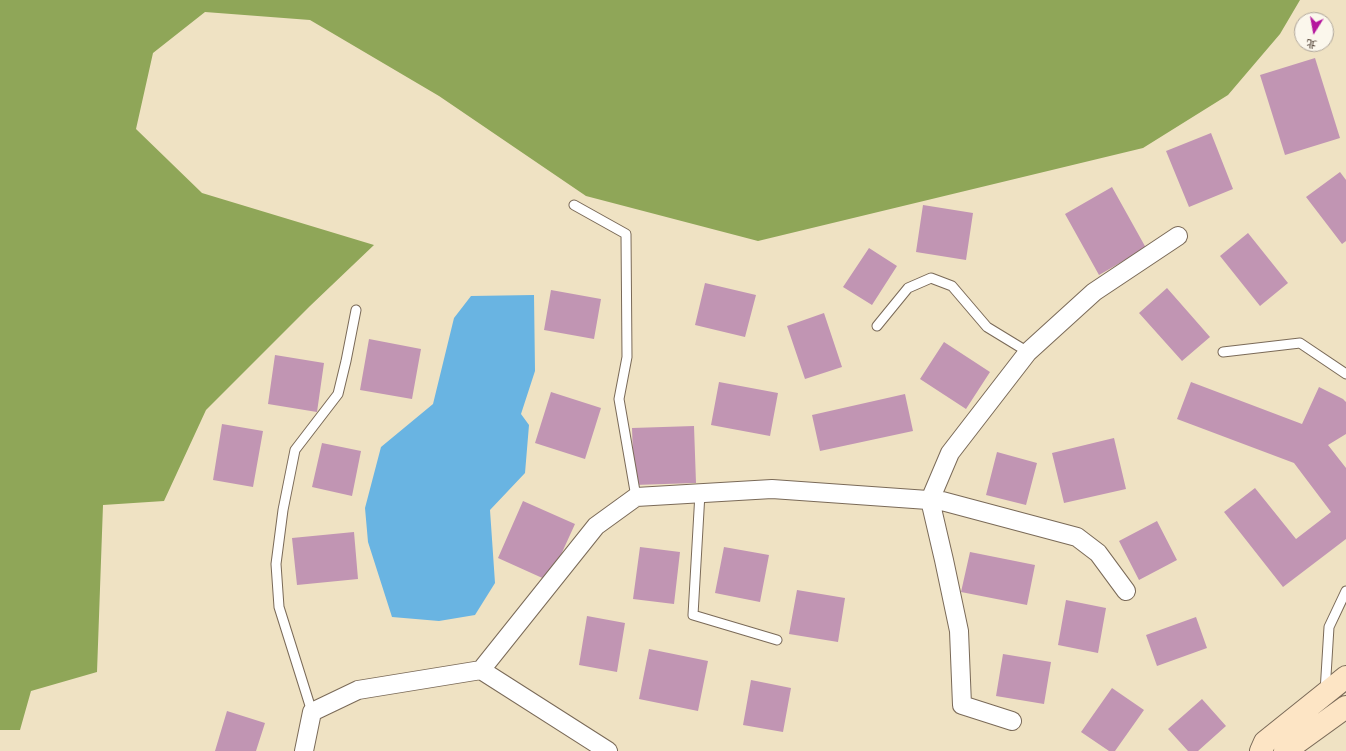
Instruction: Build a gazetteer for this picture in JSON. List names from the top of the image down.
{
  "north": "bottom"
}
